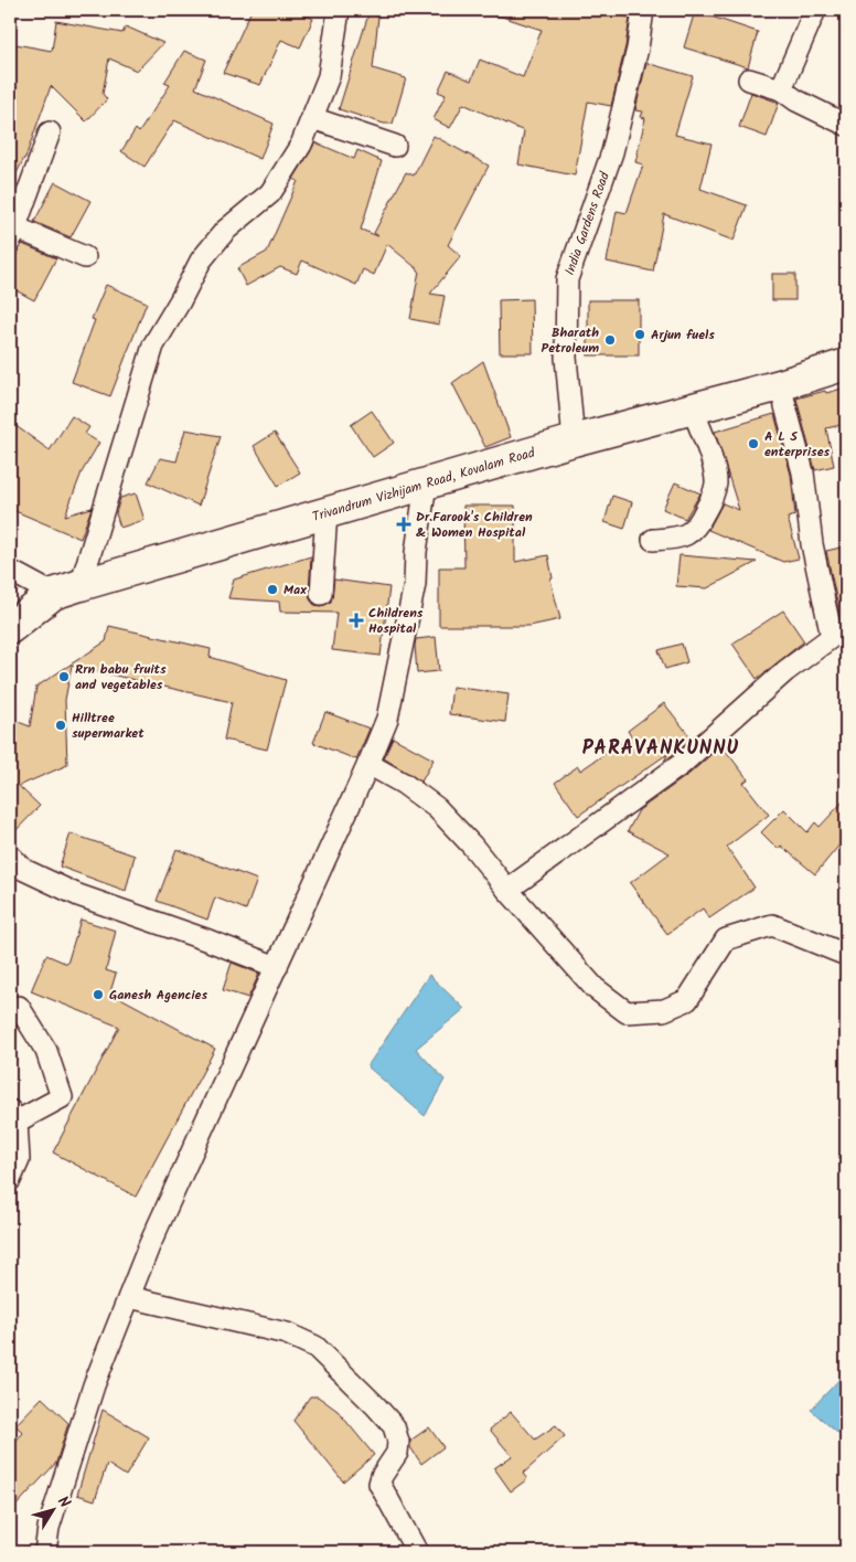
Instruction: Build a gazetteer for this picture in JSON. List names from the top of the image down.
{
  "streets": {
    "main road": ["Trivandrum Vizhijam Road, Kovalam Road"],
    "street": ["India Gardens Road"]
  },
  "crossings": [
    ["India Gardens Road", "Trivandrum Vizhijam Road, Kovalam Road"]
  ],
  "districts": ["PARAVANKUNNU"],
  "places": {
    "other": [
      "Arjun fuels",
      "Bharath Petroleum",
      "A L S enterprises",
      "Max",
      "Rrn babu fruits and vegetables",
      "Hilltree supermarket",
      "Ganesh Agencies"
    ],
    "health": ["Dr.Farook's Children & Women Hospital", "Childrens Hospital"]
  },
  "north": "top right"
}
